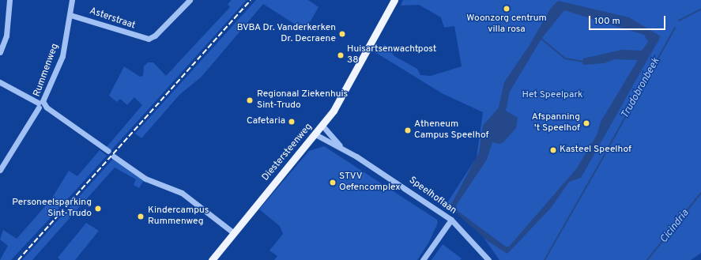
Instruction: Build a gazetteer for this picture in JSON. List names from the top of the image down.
{
  "streets": {
    "main road": ["Diestersteenweg"],
    "street": ["Asterstraat", "Rummenweg", "Speelhoflaan"]
  },
  "crossings": [
    ["Asterstraat", "Rummenweg"],
    ["Diestersteenweg", "Speelhoflaan"]
  ],
  "water": ["Trudobronbeek", "Cicindria"],
  "parks": ["Het Speelpark"],
  "places": [
    "Woonzorg centrum villa rosa",
    "BVBA Dr. Vanderkerken Dr. Decraene",
    "Huisartsenwachtpost 38",
    "Regionaal Ziekenhuis Sint-Trudo",
    "Cafetaria",
    "Afspanning 't Speelhof",
    "Atheneum Campus Speelhof",
    "Kasteel Speelhof",
    "STVV Oefencomplex",
    "Personeelsparking Sint-Trudo",
    "Kindercampus Rummenweg"
  ],
  "scale_bar": "100 m"
}
